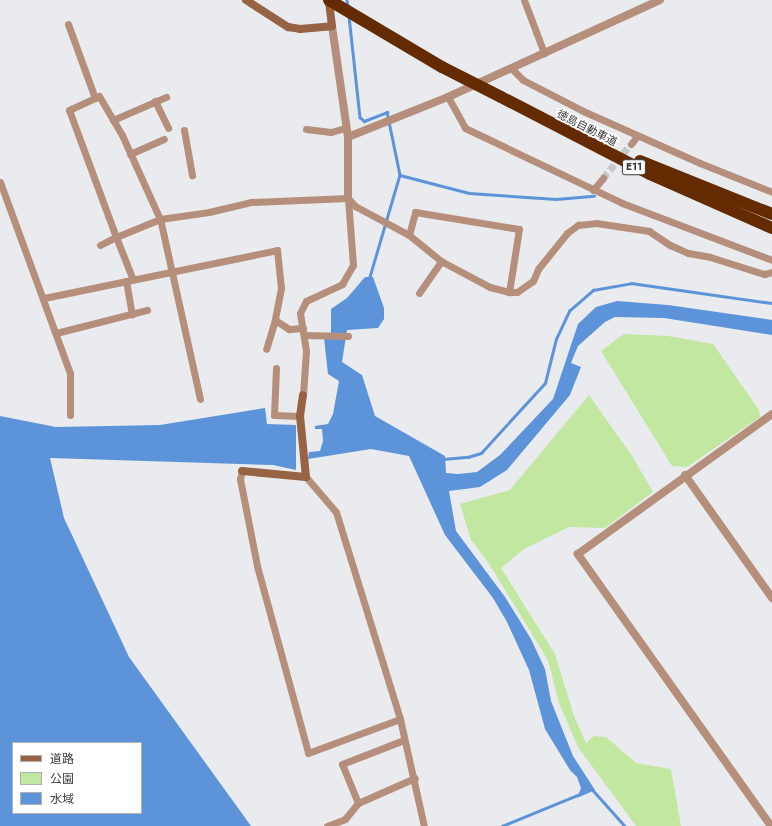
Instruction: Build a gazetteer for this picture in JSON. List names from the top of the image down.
{
  "streets": {
    "highway": ["徳島自動車道", "E11"]
  },
  "legend": ["道路", "公園", "水域"]
}
